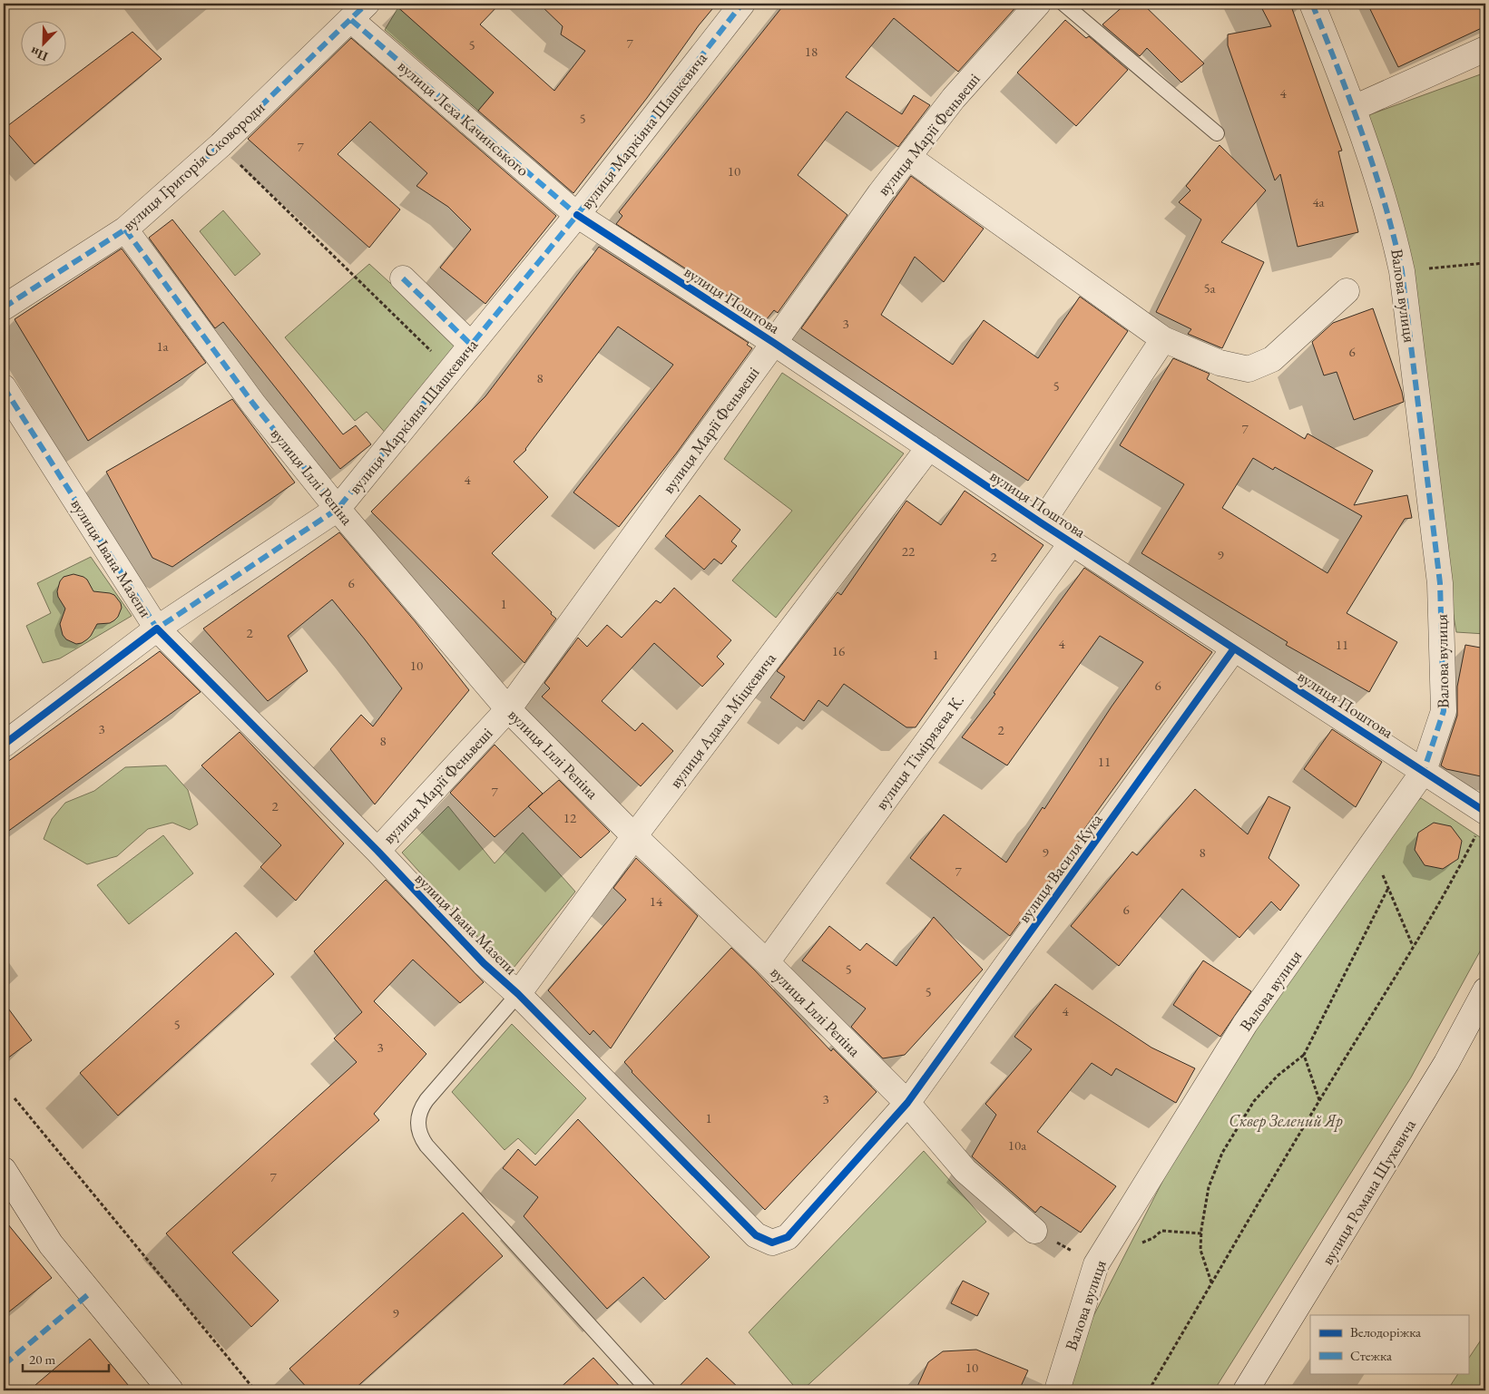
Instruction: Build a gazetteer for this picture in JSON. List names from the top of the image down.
{
  "streets": {
    "street": [
      "вулиця Леха Качинського",
      "вулиця Маркіяна Шашкевича",
      "вулиця Марії Феньвеші",
      "вулиця Григорія Сковороди",
      "Валова вулиця",
      "вулиця Поштова",
      "вулиця Іллі Рєпіна",
      "вулиця Івана Мазепи",
      "вулиця Адама Міцкевича",
      "вулиця Тімірязєва К.",
      "вулиця Василя Кука",
      "вулиця Романа Шухевича"
    ]
  },
  "crossings": [
    ["вулиця Леха Качинського", "вулиця Маркіяна Шашкевича"],
    ["вулиця Леха Качинського", "вулиця Григорія Сковороди"],
    ["вулиця Леха Качинського", "вулиця Поштова"],
    ["вулиця Маркіяна Шашкевича", "вулиця Поштова"],
    ["вулиця Маркіяна Шашкевича", "вулиця Іллі Рєпіна"],
    ["вулиця Маркіяна Шашкевича", "вулиця Івана Мазепи"],
    ["вулиця Марії Феньвеші", "вулиця Поштова"],
    ["вулиця Марії Феньвеші", "вулиця Іллі Рєпіна"],
    ["вулиця Марії Феньвеші", "вулиця Івана Мазепи"],
    ["вулиця Григорія Сковороди", "вулиця Іллі Рєпіна"],
    ["Валова вулиця", "вулиця Поштова"],
    ["вулиця Поштова", "вулиця Адама Міцкевича"],
    ["вулиця Поштова", "вулиця Тімірязєва К."],
    ["вулиця Поштова", "вулиця Василя Кука"],
    ["вулиця Іллі Рєпіна", "вулиця Адама Міцкевича"],
    ["вулиця Іллі Рєпіна", "вулиця Тімірязєва К."],
    ["вулиця Іллі Рєпіна", "вулиця Василя Кука"],
    ["вулиця Івана Мазепи", "вулиця Адама Міцкевича"],
    ["вулиця Івана Мазепи", "вулиця Василя Кука"]
  ],
  "parks": ["Сквер Зелений Яр"],
  "house_numbers": [
    "7",
    "5",
    "18",
    "4",
    "5",
    "7",
    "10",
    "4а",
    "5а",
    "3",
    "1а",
    "6",
    "8",
    "5",
    "7",
    "4",
    "22",
    "9",
    "2",
    "6",
    "1",
    "2",
    "4",
    "11",
    "16",
    "1",
    "10",
    "6",
    "3",
    "2",
    "8",
    "11",
    "7",
    "2",
    "12",
    "9",
    "8",
    "7",
    "14",
    "6",
    "5",
    "5",
    "4",
    "5",
    "3",
    "3",
    "1",
    "10а",
    "7",
    "9",
    "10"
  ],
  "legend": ["Велодоріжка", "Стежка"],
  "scale_bar": "20 m",
  "north": "bottom left"
}
